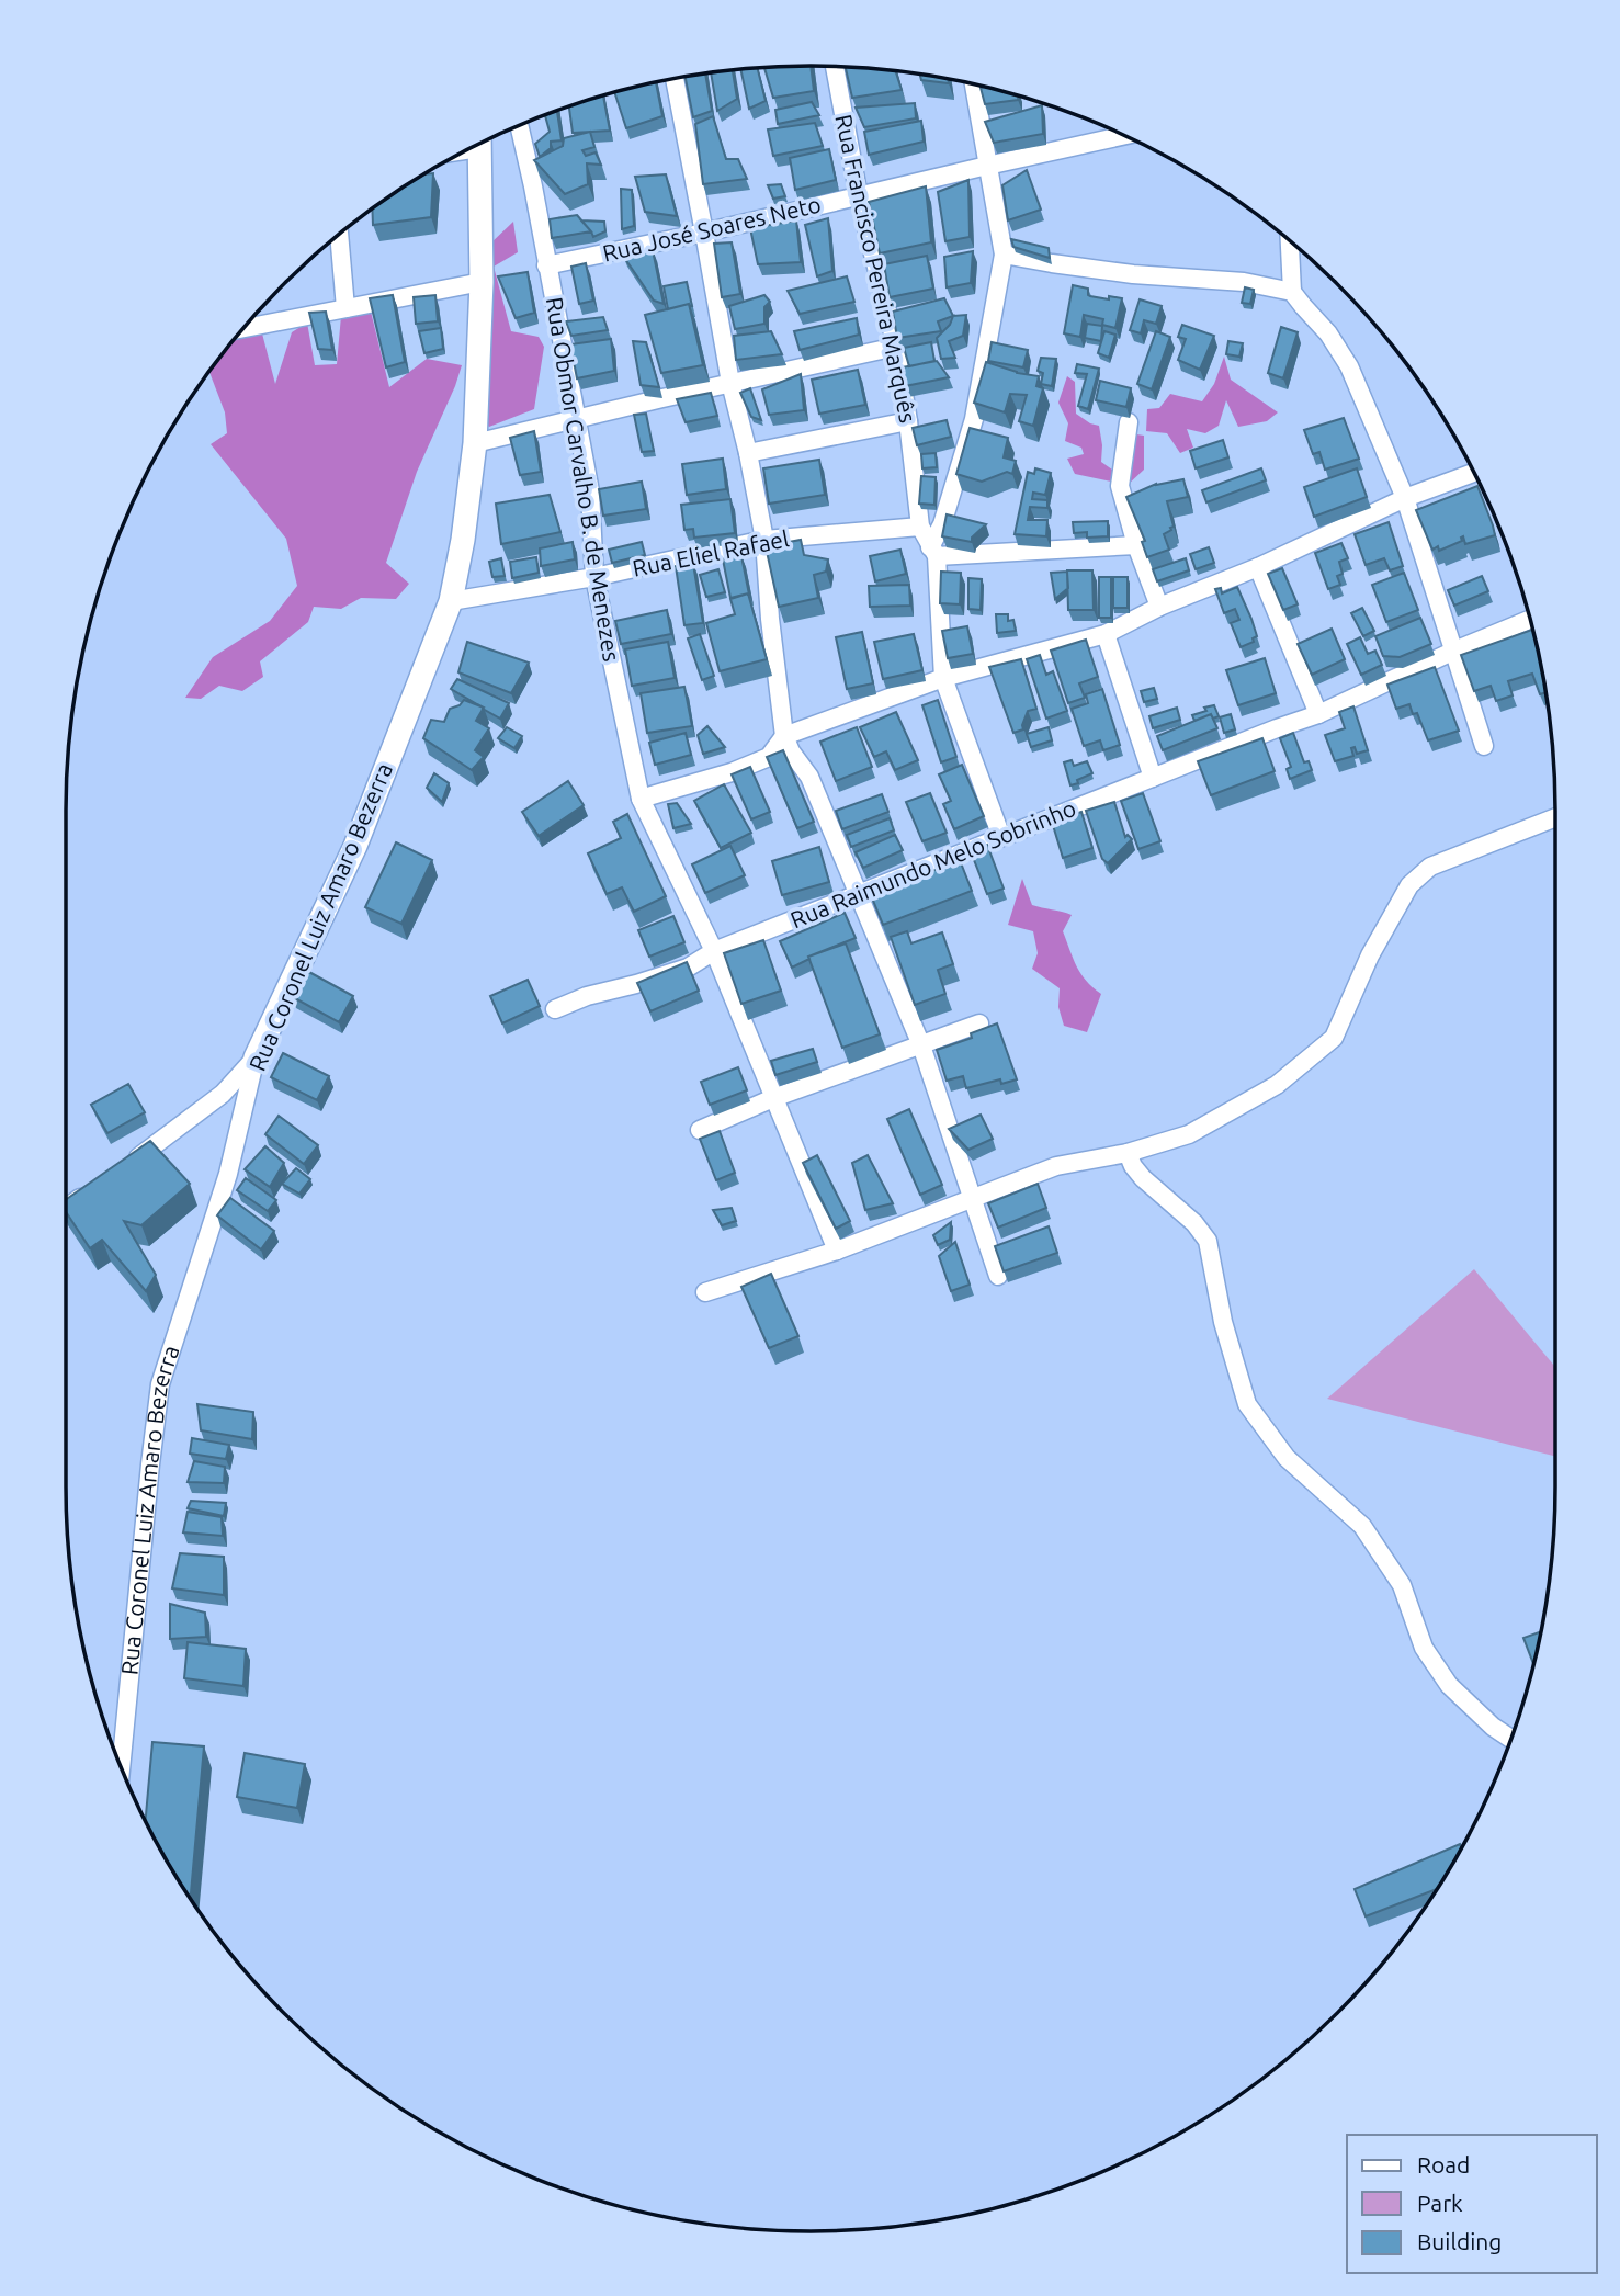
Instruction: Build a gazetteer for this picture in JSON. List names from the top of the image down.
{
  "streets": {
    "street": [
      "Rua José Soares Neto",
      "Rua Francisco Pereira Marquês",
      "Rua Obmor Carvalho B. de Menezes",
      "Rua Eliel Rafael",
      "Rua Raimundo Melo Sobrinho",
      "Rua Coronel Luiz Amaro Bezerra"
    ]
  },
  "crossings": [
    ["Rua José Soares Neto", "Rua Francisco Pereira Marquês"],
    ["Rua José Soares Neto", "Rua Obmor Carvalho B. de Menezes"],
    ["Rua Francisco Pereira Marquês", "Rua Eliel Rafael"],
    ["Rua Francisco Pereira Marquês", "Rua Raimundo Melo Sobrinho"],
    ["Rua Obmor Carvalho B. de Menezes", "Rua Eliel Rafael"],
    ["Rua Obmor Carvalho B. de Menezes", "Rua Raimundo Melo Sobrinho"],
    ["Rua Eliel Rafael", "Rua Coronel Luiz Amaro Bezerra"]
  ],
  "legend": ["Road", "Park", "Building"]
}
